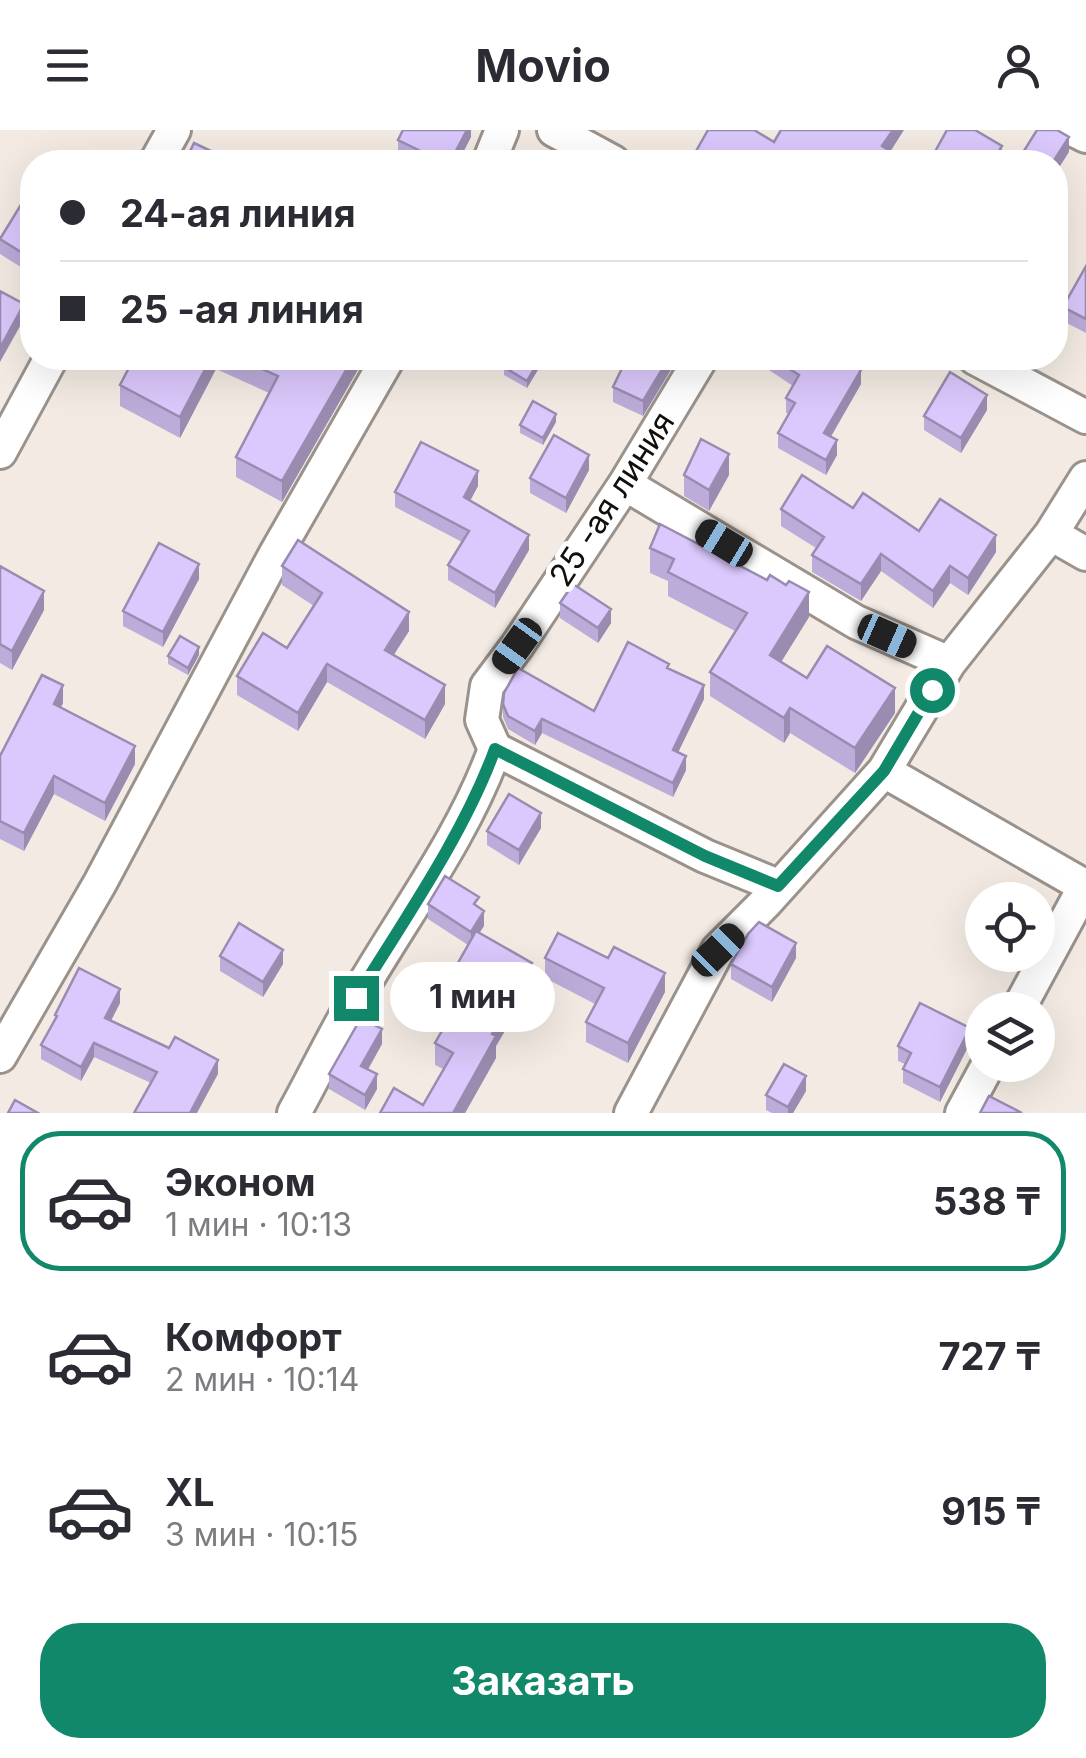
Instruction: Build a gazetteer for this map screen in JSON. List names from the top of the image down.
{
  "streets": {
    "street": ["25 -ая линия"]
  },
  "page": {
    "header": "Movio",
    "banner": ["24-ая линия", "25 -ая линия"],
    "bubble": "1 мин",
    "list": [
      {
        "name": "Эконом",
        "note": "1 мин · 10:13",
        "value": "538 ₸"
      },
      {
        "name": "Комфорт",
        "note": "2 мин · 10:14",
        "value": "727 ₸"
      },
      {
        "name": "XL",
        "note": "3 мин · 10:15",
        "value": "915 ₸"
      }
    ],
    "buttons": "Заказать"
  }
}
